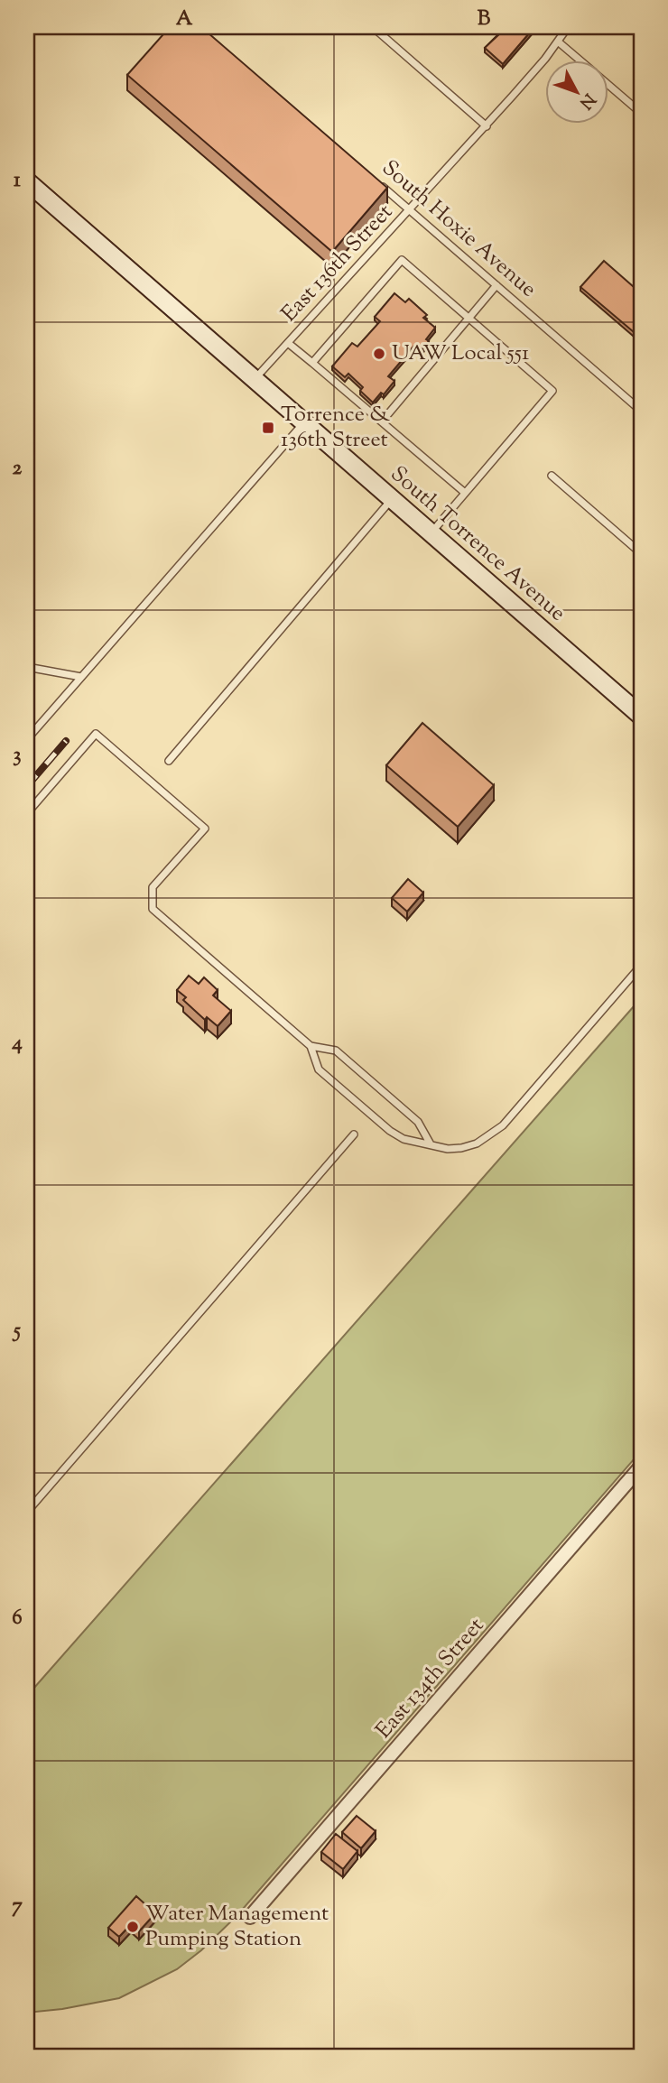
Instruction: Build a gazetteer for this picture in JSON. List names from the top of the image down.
{
  "streets": {
    "main road": ["South Torrence Avenue"],
    "street": ["East 134th Street"],
    "lane": ["South Hoxie Avenue", "East 136th Street"]
  },
  "crossings": [
    ["South Hoxie Avenue", "East 136th Street"],
    ["East 136th Street", "South Torrence Avenue"]
  ],
  "places": {
    "other": ["UAW Local 551", "Water Management Pumping Station"],
    "transit": ["Torrence & 136th Street"]
  },
  "north": "bottom right",
  "grid": {
    "columns": ["A", "B"],
    "rows": [
      "1",
      "2",
      "3",
      "4",
      "5",
      "6",
      "7"
    ]
  }
}
